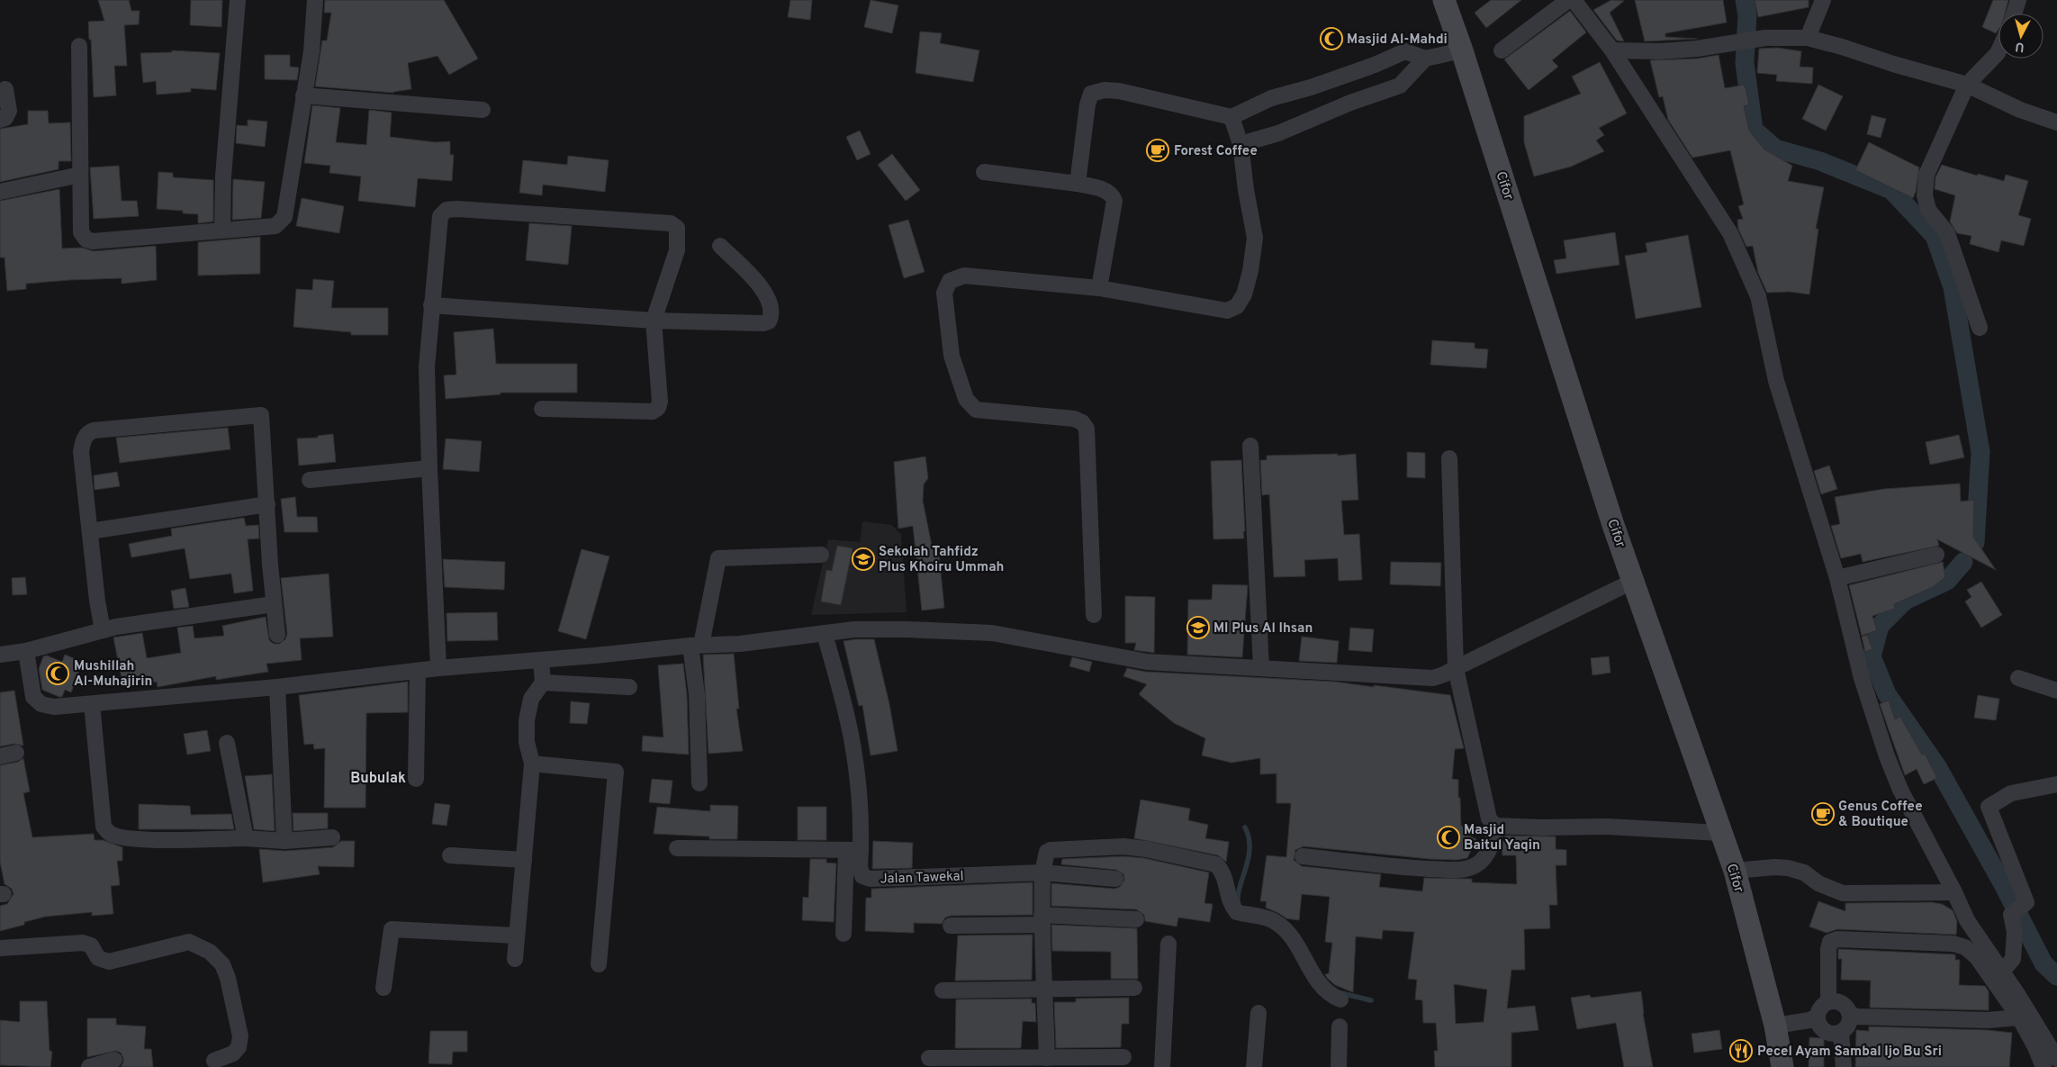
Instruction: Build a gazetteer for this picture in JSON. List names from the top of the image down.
{
  "streets": {
    "street": ["Cifor", "Jalan Tawekal"]
  },
  "districts": ["Bubulak"],
  "places": {
    "mosque": ["Masjid Al-Mahdi", "Mushillah Al-Muhajirin", "Masjid Baitul Yaqin"],
    "cafe": ["Forest Coffee", "Genus Coffee & Boutique"],
    "school or university": ["Sekolah Tahfidz Plus Khoiru Ummah", "MI Plus Al Ihsan"],
    "restaurant": ["Pecel Ayam Sambal Ijo Bu Sri"]
  },
  "north": "bottom"
}
